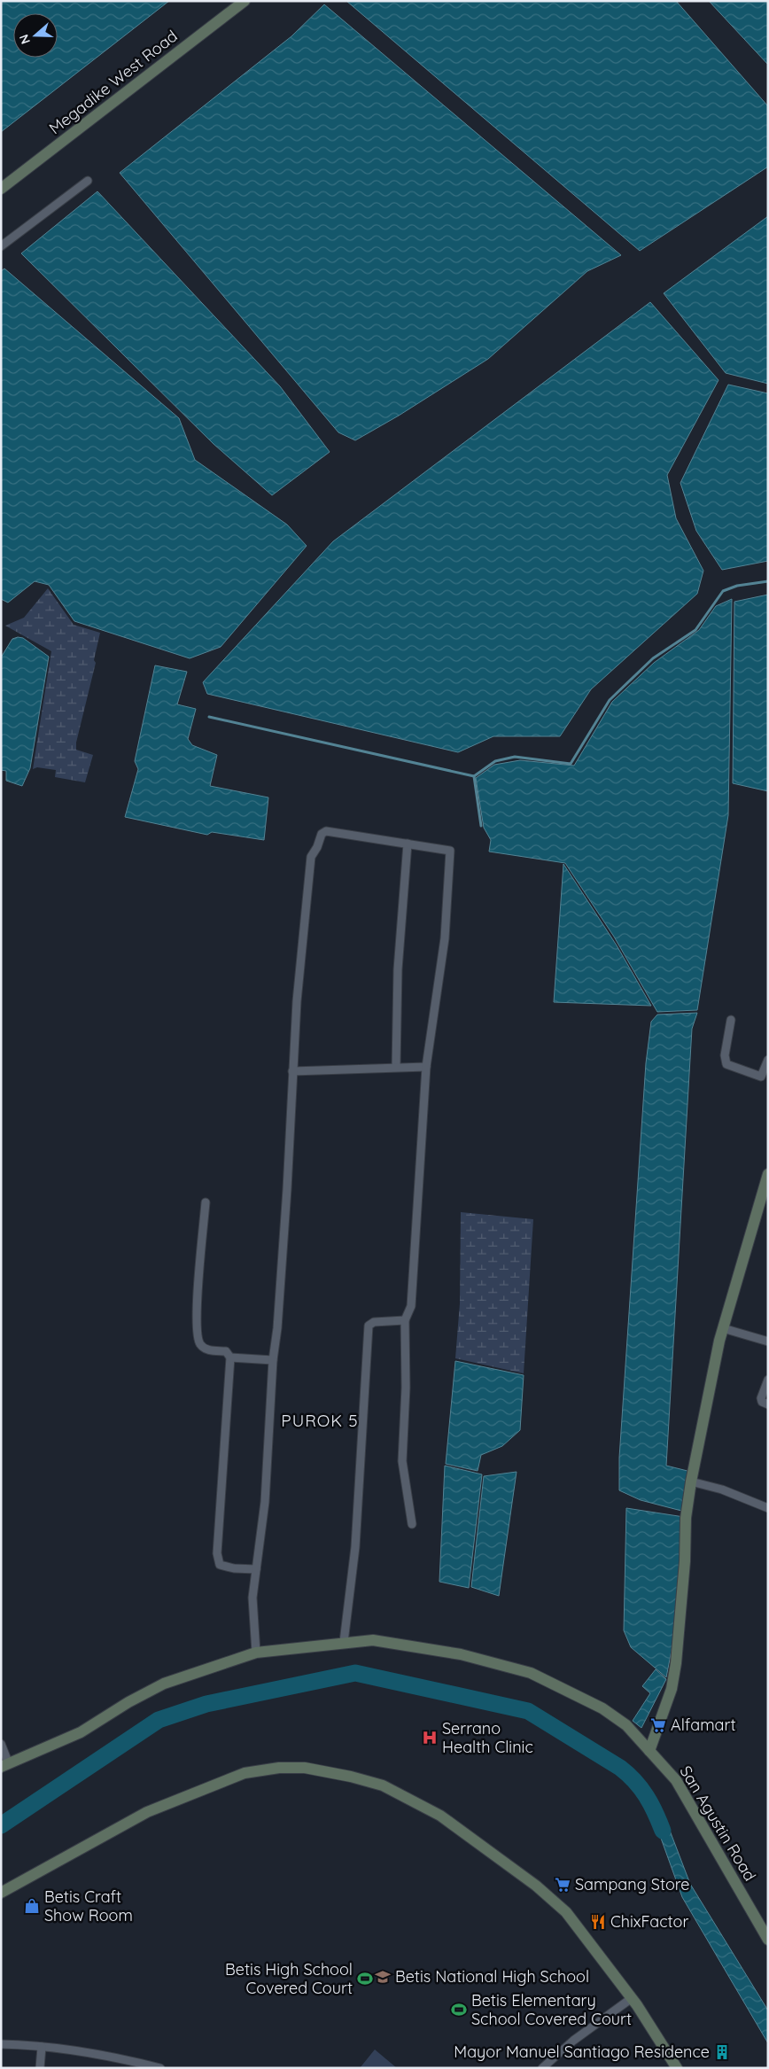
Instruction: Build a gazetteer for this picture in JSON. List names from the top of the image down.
{
  "streets": {
    "street": ["Megadike West Road", "San Agustin Road"]
  },
  "districts": ["PUROK 5"],
  "places": {
    "supermarket": ["Alfamart", "Sampang Store"],
    "hospital": ["Serrano Health Clinic"],
    "shop": ["Betis Craft Show Room"],
    "restaurant": ["ChixFactor"],
    "school or university": ["Betis National High School"],
    "sports": ["Betis High School Covered Court", "Betis Elementary School Covered Court"],
    "building": ["Mayor Manuel Santiago Residence"]
  },
  "north": "left"
}
